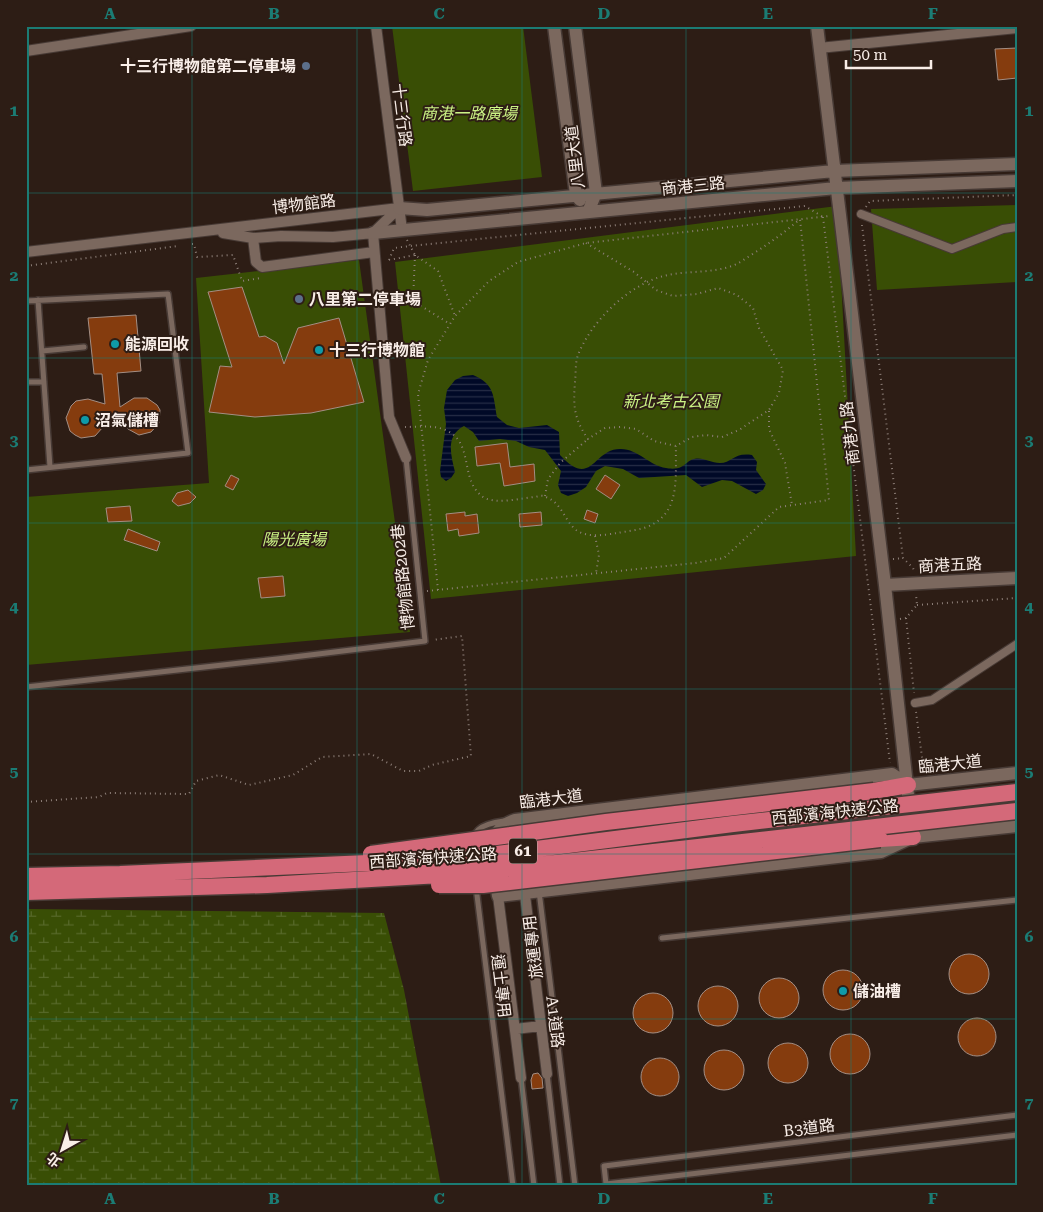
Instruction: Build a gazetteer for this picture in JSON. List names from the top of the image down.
{
  "streets": {
    "highway": ["西部濱海快速公路", "61"],
    "street": [
      "十三行路",
      "八里大道",
      "商港三路",
      "博物館路",
      "商港九路",
      "商港五路",
      "博物館路202巷",
      "臨港大道",
      "A1道路"
    ],
    "lane": ["旅運專用", "運土專用", "B3道路"]
  },
  "crossings": [
    ["十三行路", "商港三路"],
    ["十三行路", "博物館路"],
    ["八里大道", "商港三路"],
    ["商港三路", "博物館路"],
    ["商港三路", "商港九路"],
    ["商港三路", "博物館路202巷"],
    ["博物館路", "博物館路202巷"],
    ["商港九路", "商港五路"],
    ["商港九路", "臨港大道"]
  ],
  "parks": ["商港一路廣場", "新北考古公園", "陽光廣場"],
  "places": [
    "十三行博物館第二停車場",
    "八里第二停車場",
    "能源回收",
    "十三行博物館",
    "沼氣儲槽",
    "儲油槽"
  ],
  "scale_bar": "50 m",
  "north": "bottom left",
  "grid": {
    "columns": [
      "A",
      "B",
      "C",
      "D",
      "E",
      "F"
    ],
    "rows": [
      "1",
      "2",
      "3",
      "4",
      "5",
      "6",
      "7"
    ]
  }
}
